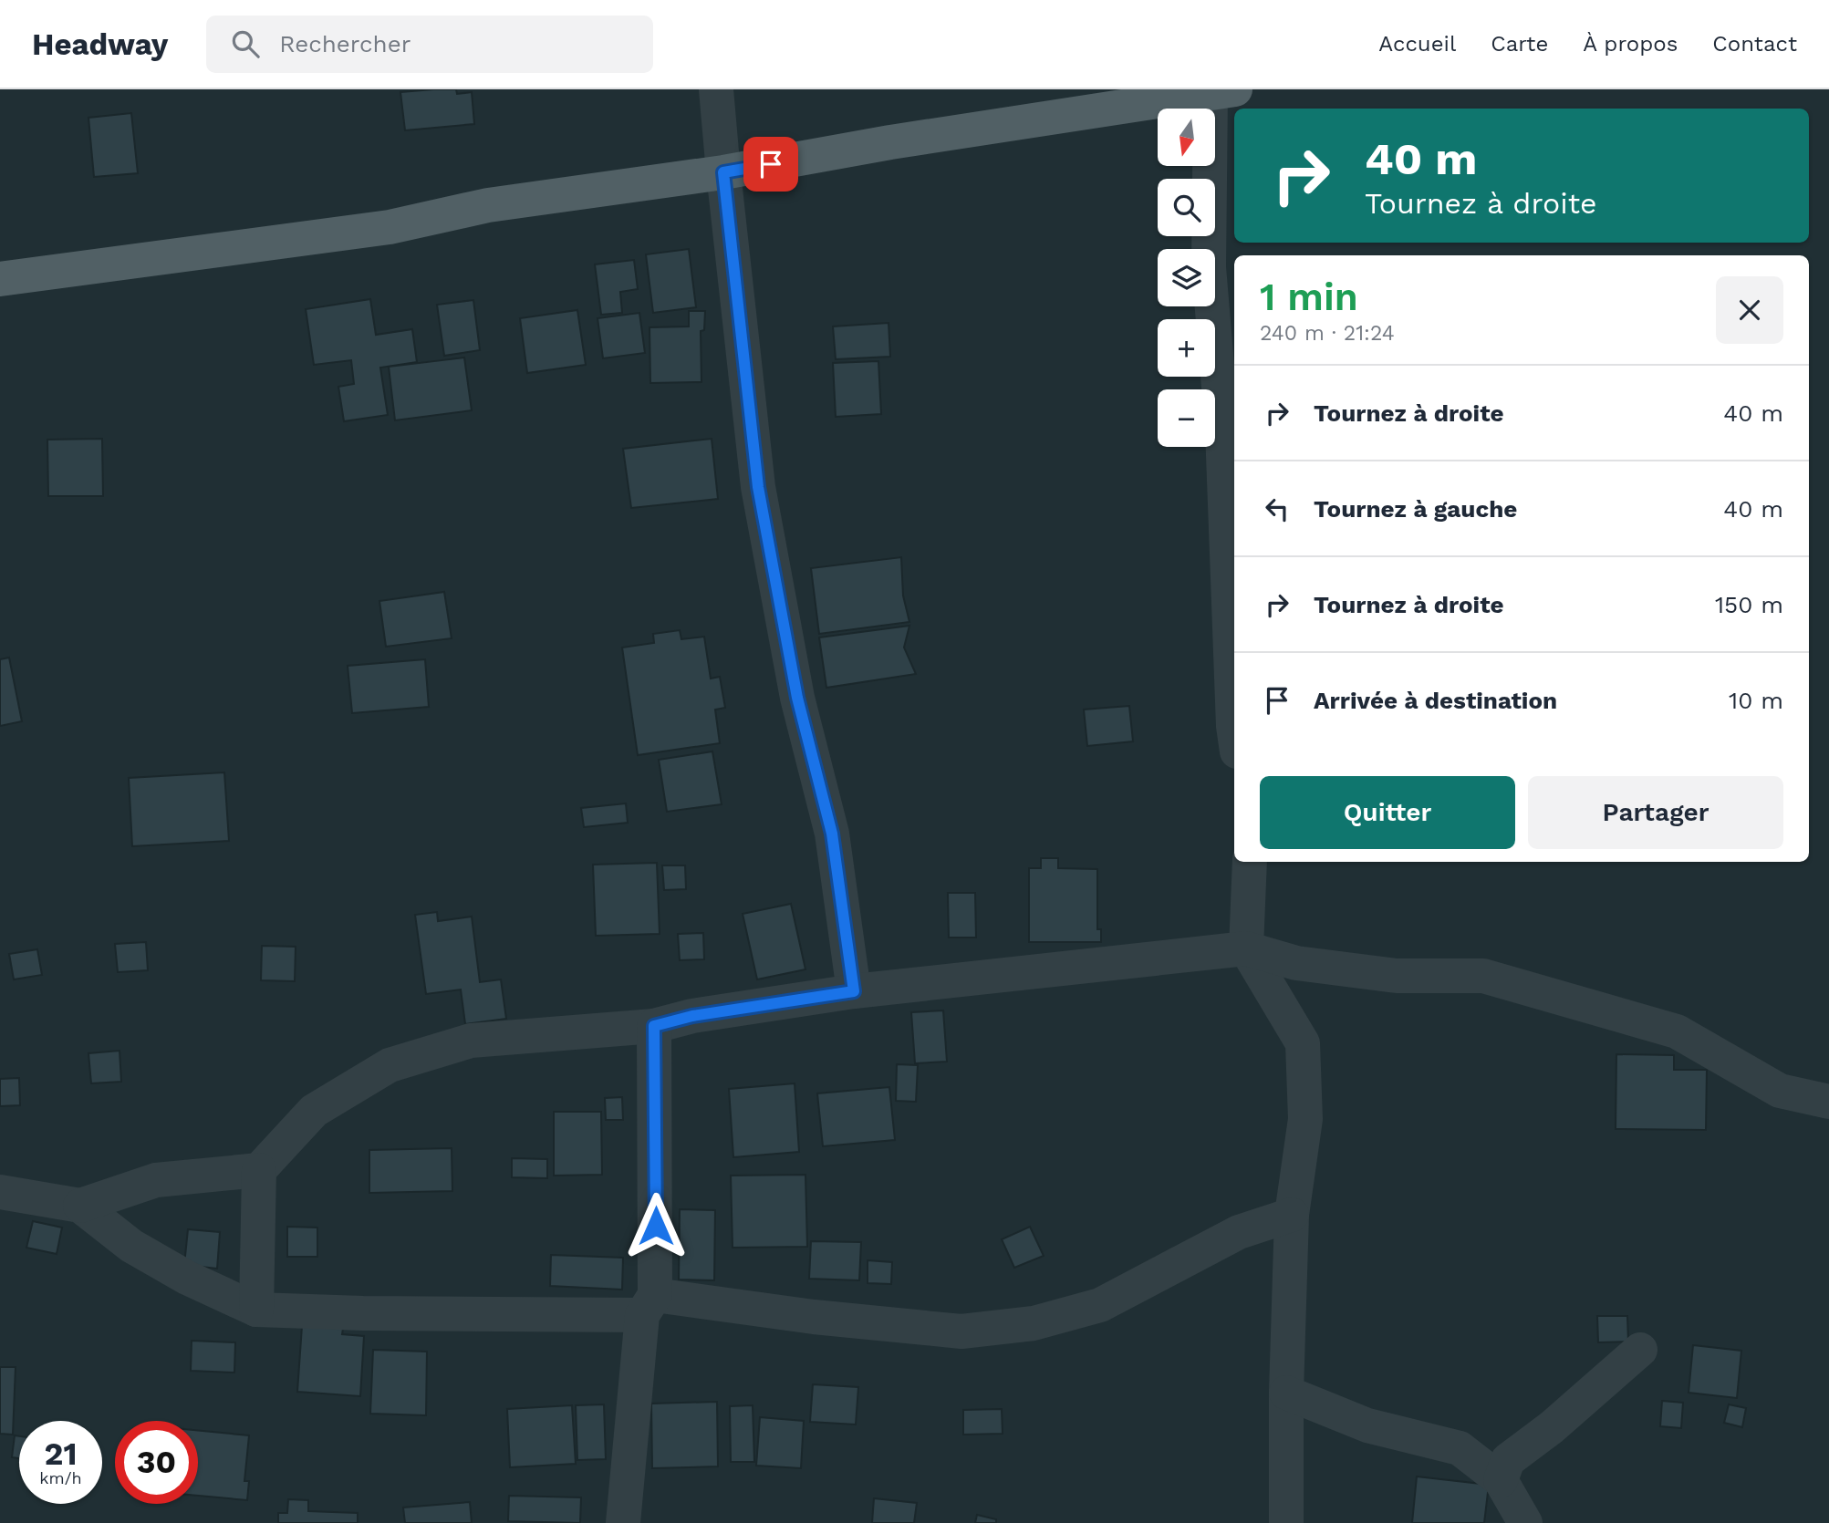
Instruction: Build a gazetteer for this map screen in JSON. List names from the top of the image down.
{
  "north": "bottom",
  "page": {
    "header": "Headway",
    "search": "Rechercher",
    "nav": [
      "Accueil",
      "Carte",
      "À propos",
      "Contact"
    ],
    "map_buttons": ["+", "−"],
    "turn": ["40 m", "Tournez à droite"],
    "heading": ["1 min", "240 m · 21:24"],
    "list": [
      {
        "name": "Tournez à droite",
        "value": "40 m"
      },
      {
        "name": "Tournez à gauche",
        "value": "40 m"
      },
      {
        "name": "Tournez à droite",
        "value": "150 m"
      },
      {
        "name": "Arrivée à destination",
        "value": "10 m"
      }
    ],
    "buttons": ["Quitter", "Partager"],
    "speed": "21 km/h",
    "limit": "30"
  }
}
